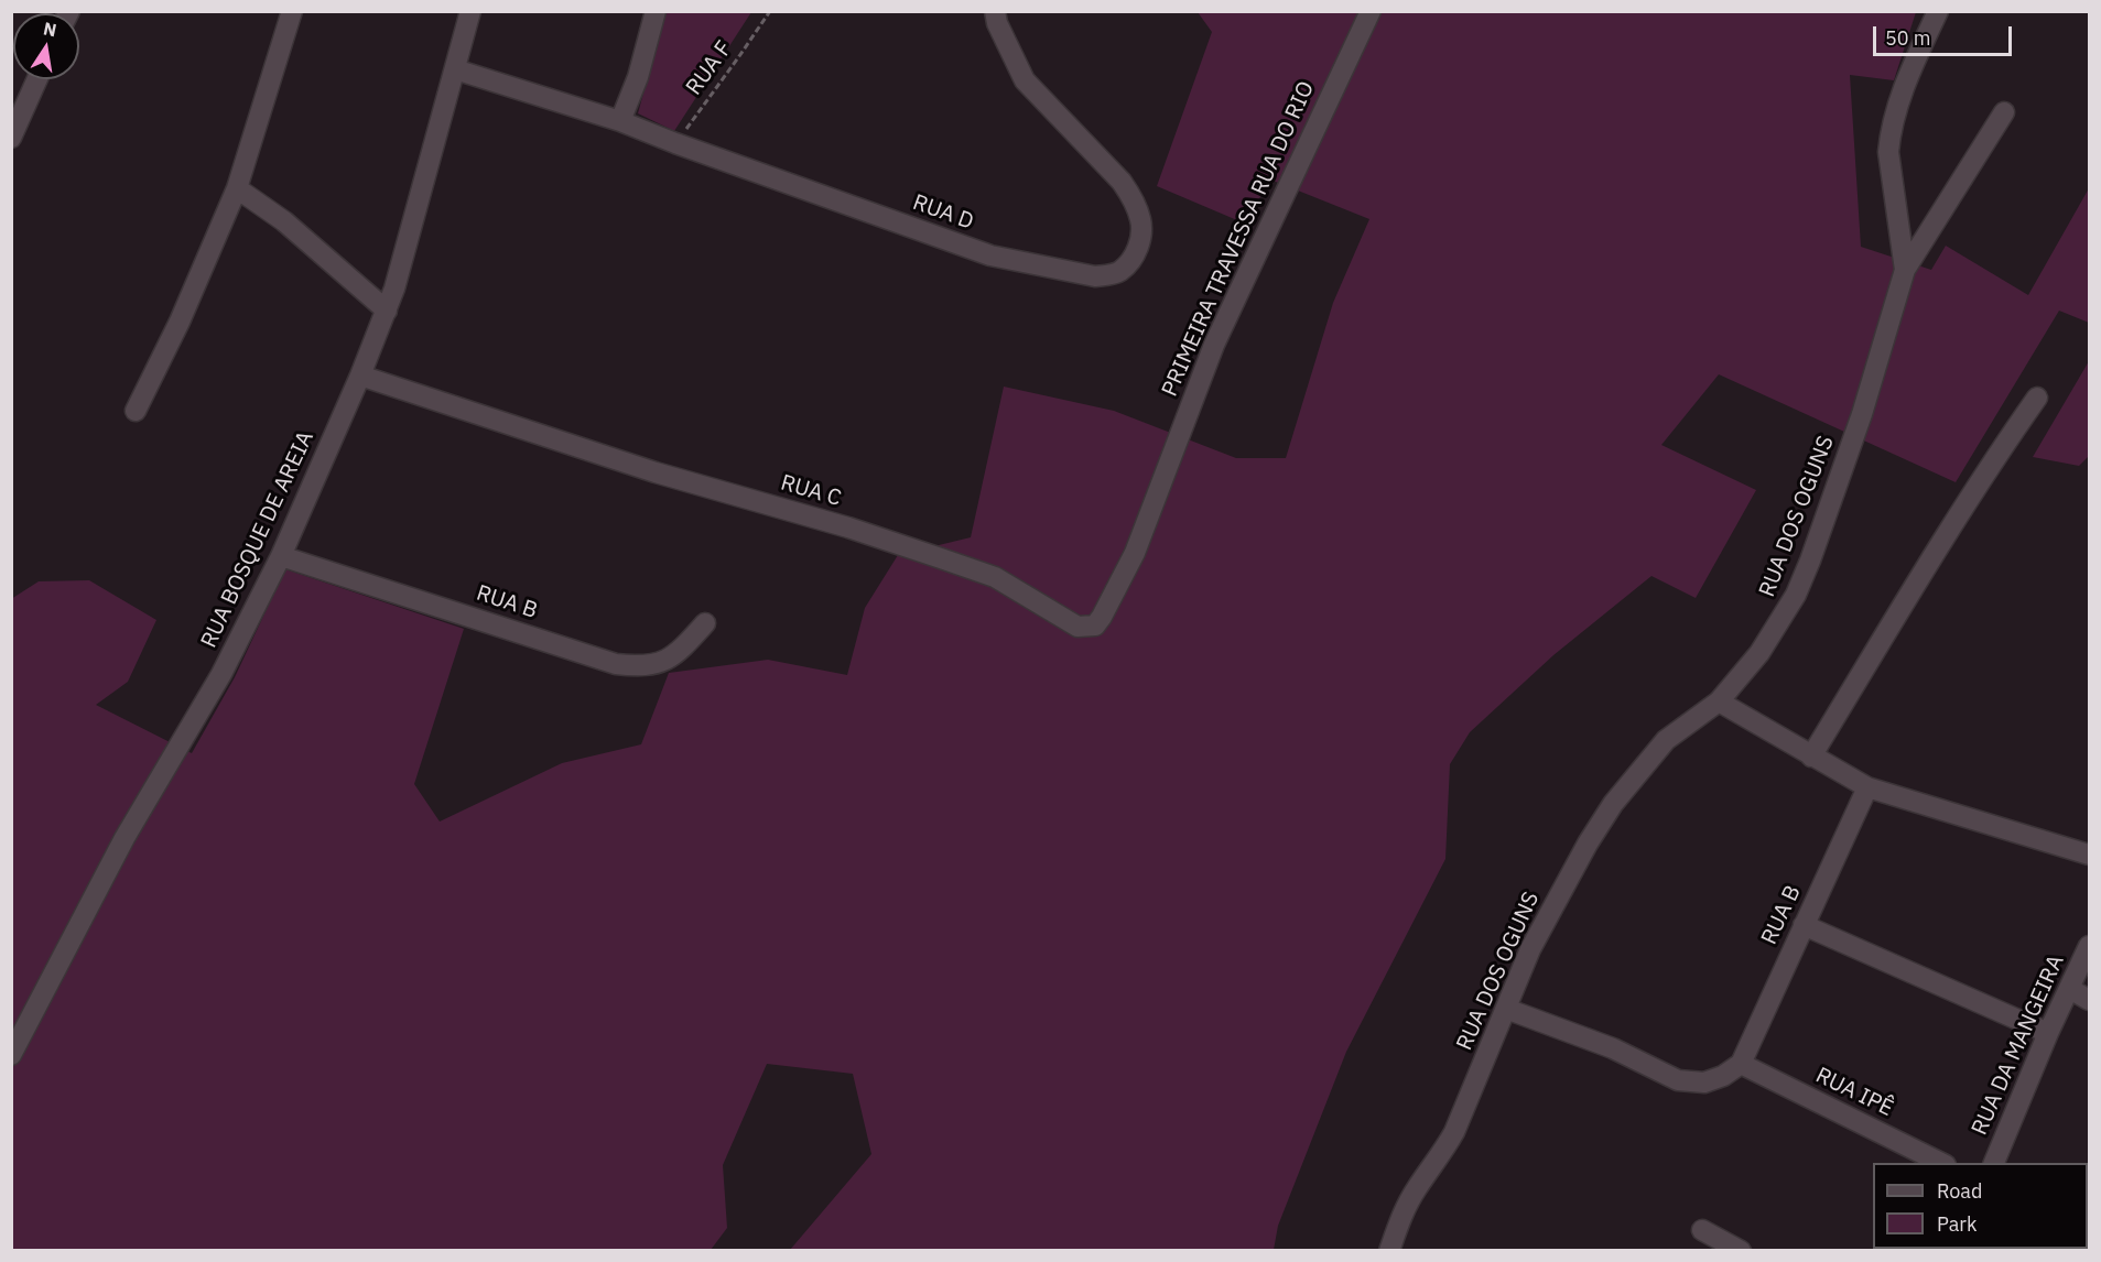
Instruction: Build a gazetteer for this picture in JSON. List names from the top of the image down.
{
  "streets": {
    "street": [
      "RUA D",
      "PRIMEIRA TRAVESSA RUA DO RIO",
      "RUA C",
      "RUA DOS OGUNS",
      "RUA BOSQUE DE AREIA",
      "RUA B",
      "RUA DA MANGEIRA",
      "RUA IPÊ"
    ],
    "path": ["RUA F"]
  },
  "crossings": [
    ["RUA F", "RUA D"],
    ["RUA D", "RUA BOSQUE DE AREIA"],
    ["PRIMEIRA TRAVESSA RUA DO RIO", "RUA C"],
    ["RUA C", "RUA BOSQUE DE AREIA"],
    ["RUA BOSQUE DE AREIA", "RUA B"],
    ["RUA B", "RUA IPÊ"]
  ],
  "legend": ["Road", "Park"],
  "scale_bar": "50 m",
  "north": "top"
}
